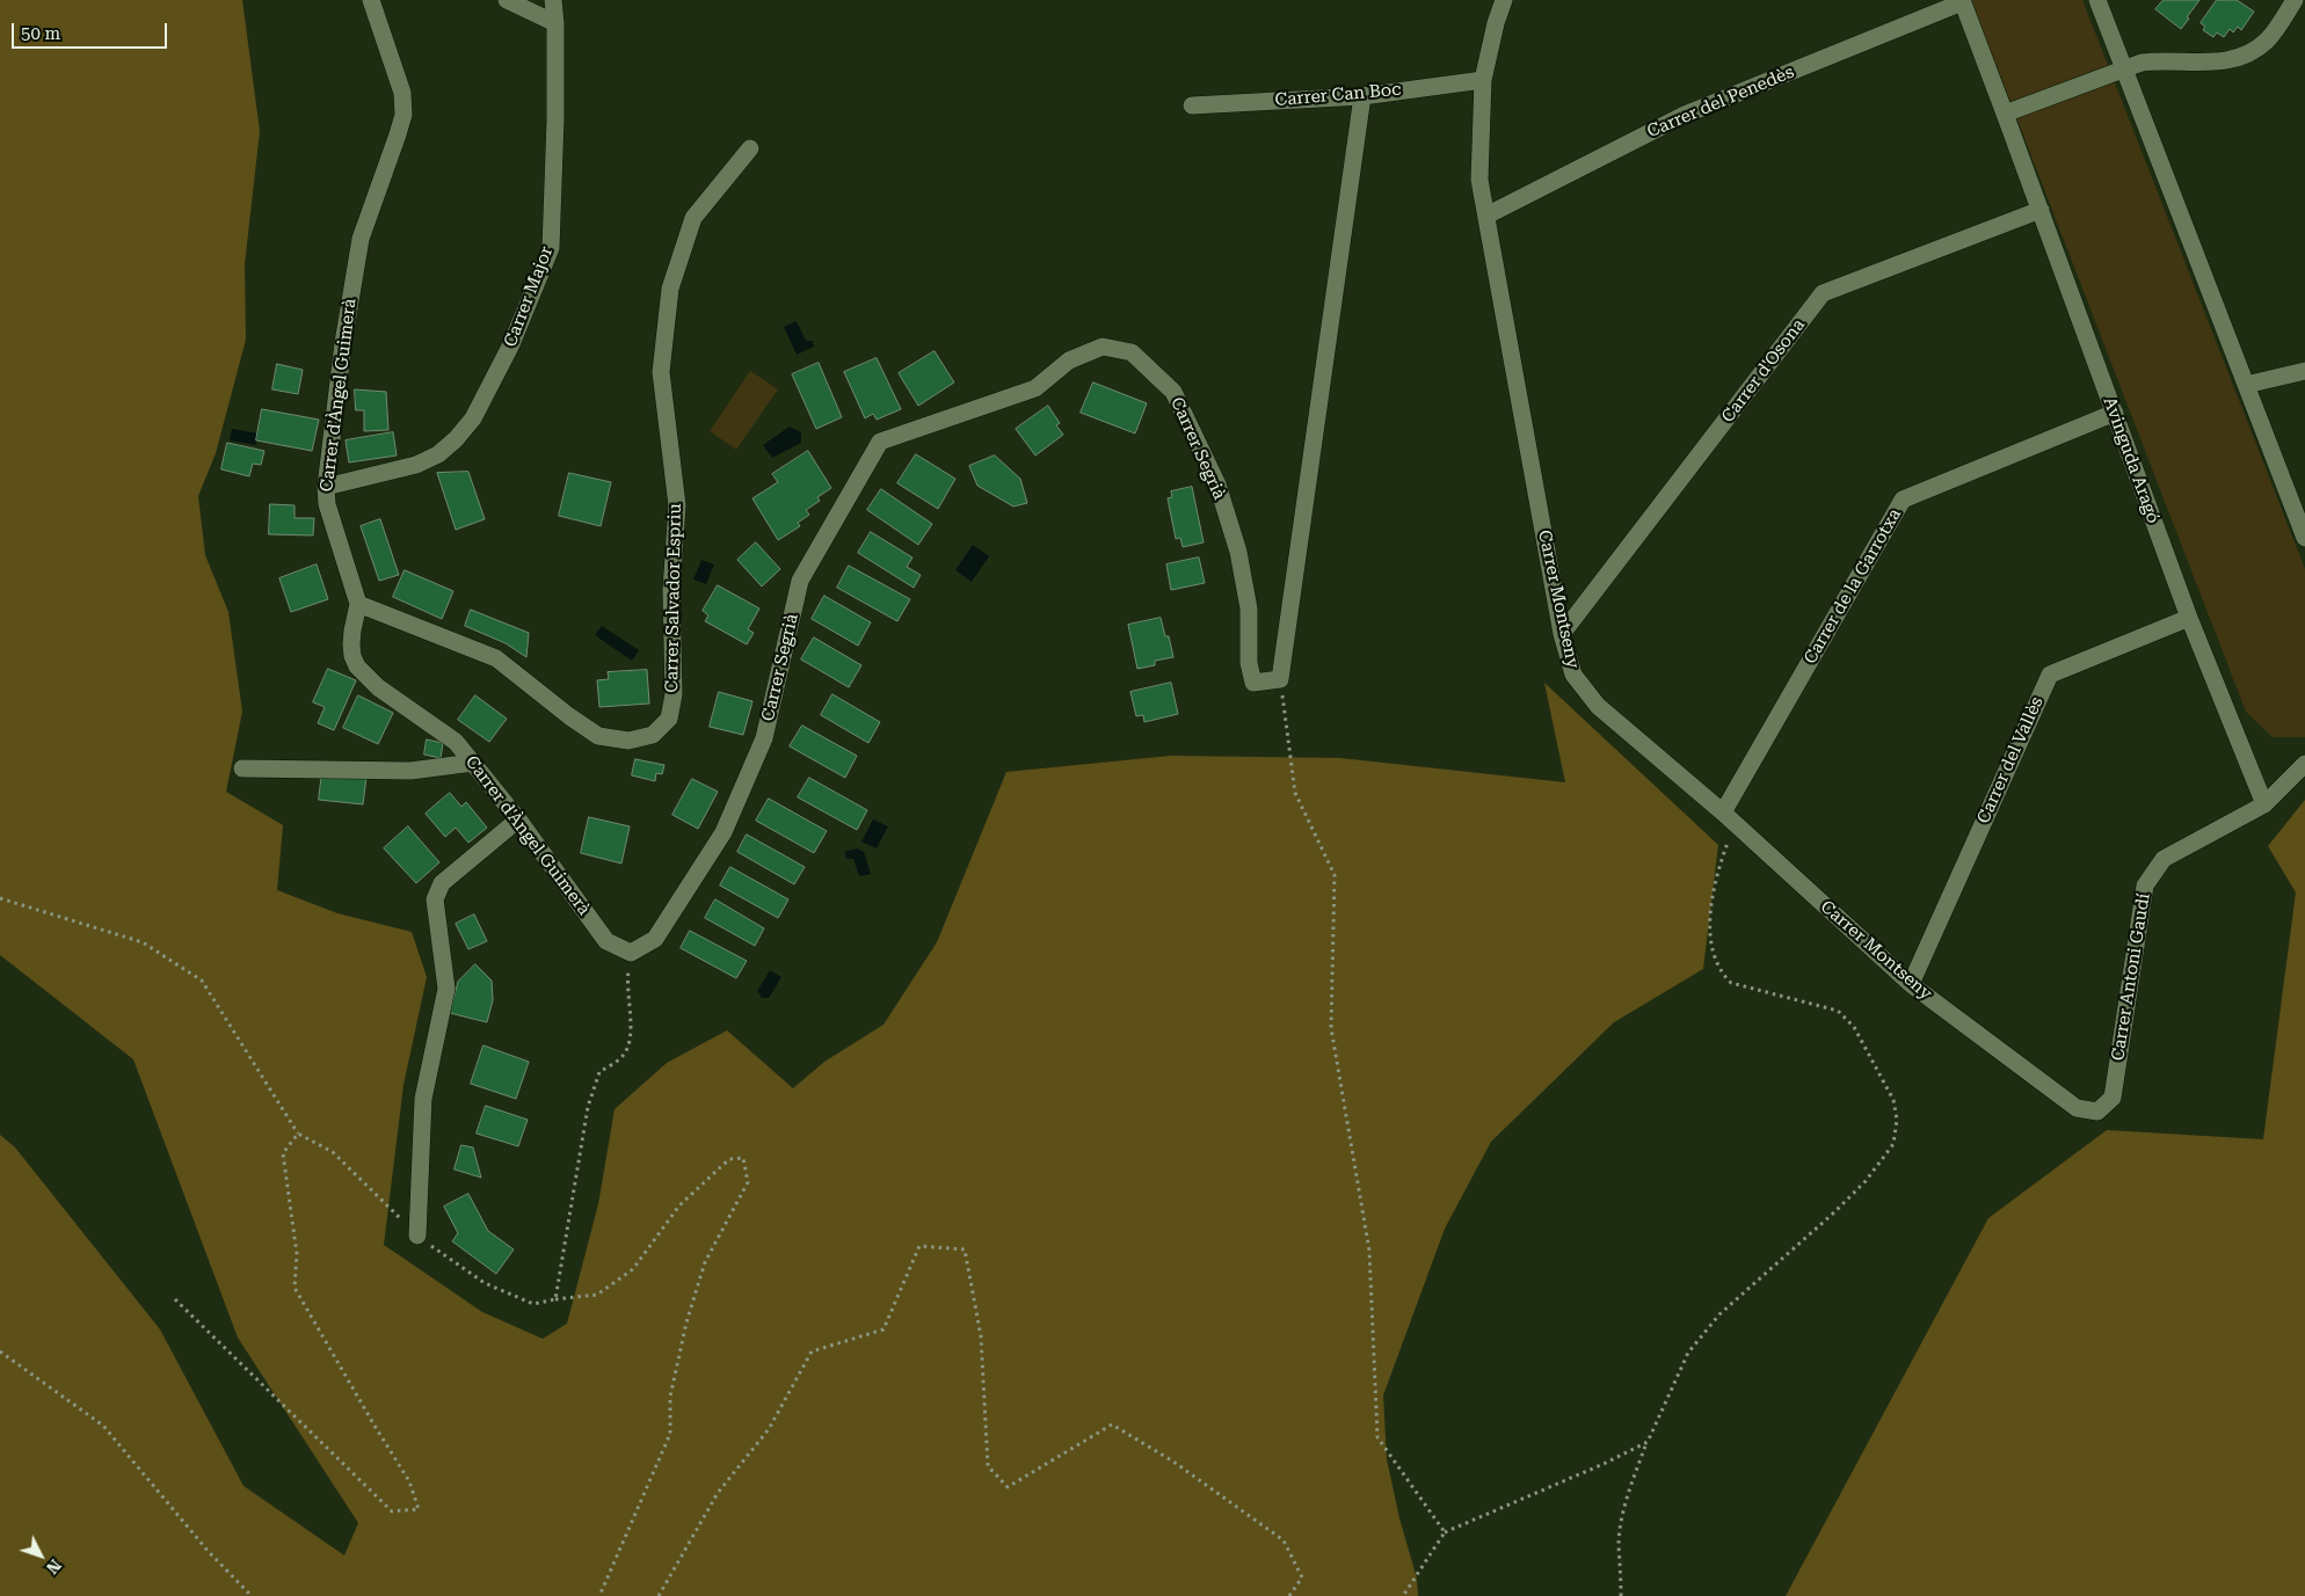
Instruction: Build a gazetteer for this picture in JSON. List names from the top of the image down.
{
  "streets": {
    "street": [
      "Carrer Can Boc",
      "Carrer del Penedès",
      "Carrer Major",
      "Carrer d'Osona",
      "Carrer d'Àngel Guimerà",
      "Carrer Segrià",
      "Avinguda Aragó",
      "Carrer de la Garrotxa",
      "Carrer Salvador Espriu",
      "Carrer Montseny",
      "Carrer del Vallès",
      "Carrer Antoni Gaudí"
    ]
  },
  "crossings": [
    ["Carrer Can Boc", "Carrer Montseny"],
    ["Carrer del Penedès", "Avinguda Aragó"],
    ["Carrer del Penedès", "Carrer Montseny"],
    ["Carrer Major", "Carrer d'Àngel Guimerà"],
    ["Carrer d'Osona", "Avinguda Aragó"],
    ["Carrer d'Osona", "Carrer Montseny"],
    ["Carrer d'Àngel Guimerà", "Carrer Segrià"],
    ["Carrer d'Àngel Guimerà", "Carrer Salvador Espriu"],
    ["Avinguda Aragó", "Carrer de la Garrotxa"],
    ["Avinguda Aragó", "Carrer del Vallès"],
    ["Avinguda Aragó", "Carrer Antoni Gaudí"],
    ["Carrer de la Garrotxa", "Carrer Montseny"],
    ["Carrer Montseny", "Carrer del Vallès"],
    ["Carrer Montseny", "Carrer Antoni Gaudí"]
  ],
  "scale_bar": "50 m",
  "north": "bottom right"
}
